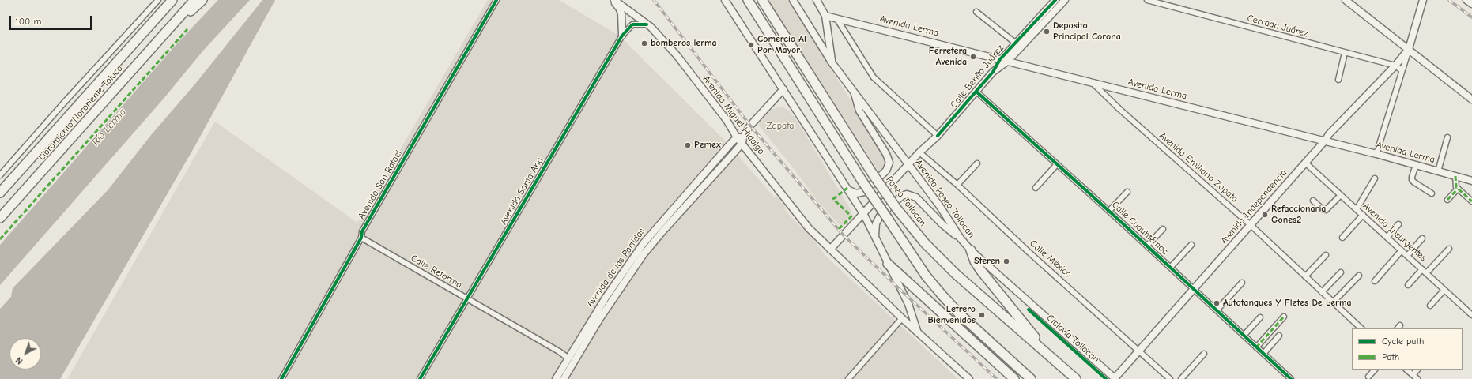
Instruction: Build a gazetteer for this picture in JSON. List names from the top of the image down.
{
  "streets": {
    "highway": ["Libramiento Nororiente Toluca", "Paseo Tollocan"],
    "main road": [
      "Avenida Lerma",
      "Calle Benito Juárez",
      "Avenida Miguel Hidalgo",
      "Avenida Paseo Tollocan",
      "Avenida Independencia",
      "Avenida de las Partidas"
    ],
    "street": [
      "Cerrada Juárez",
      "Avenida Emiliano Zapata",
      "Avenida San Rafael",
      "Avenida Santa Ana",
      "Calle Cuauhtémoc",
      "Avenida Insurgentes",
      "Calle México",
      "Calle Reforma"
    ],
    "cycle path": ["Ciclovía Tollocan"]
  },
  "crossings": [
    ["Avenida Lerma", "Calle Benito Juárez"],
    ["Avenida Lerma", "Avenida Emiliano Zapata"],
    ["Avenida Lerma", "Avenida Independencia"],
    ["Cerrada Juárez", "Avenida Independencia"],
    ["Calle Benito Juárez", "Avenida Miguel Hidalgo"],
    ["Calle Benito Juárez", "Avenida Paseo Tollocan"],
    ["Calle Benito Juárez", "Calle Cuauhtémoc"],
    ["Calle Benito Juárez", "Calle México"],
    ["Avenida Miguel Hidalgo", "Avenida Santa Ana"],
    ["Avenida Miguel Hidalgo", "Avenida de las Partidas"],
    ["Avenida Emiliano Zapata", "Avenida Independencia"],
    ["Avenida San Rafael", "Calle Reforma"],
    ["Avenida Santa Ana", "Calle Reforma"],
    ["Avenida Paseo Tollocan", "Avenida Independencia"],
    ["Avenida Independencia", "Calle Cuauhtémoc"],
    ["Avenida Independencia", "Avenida Insurgentes"],
    ["Avenida Independencia", "Calle México"],
    ["Avenida de las Partidas", "Calle Reforma"]
  ],
  "water": ["Río Lerma"],
  "parks": ["Zapata"],
  "places": [
    "Deposito Principal Corona",
    "bomberos lerma",
    "Comercio Al Por Mayor",
    "Ferretera Avenida",
    "Pemex",
    "Refaccionaria Gones2",
    "Steren",
    "Autotanques Y Fletes De Lerma",
    "Letrero Bienvenidos"
  ],
  "legend": ["Cycle path", "Path"],
  "scale_bar": "100 m",
  "north": "bottom left"
}
